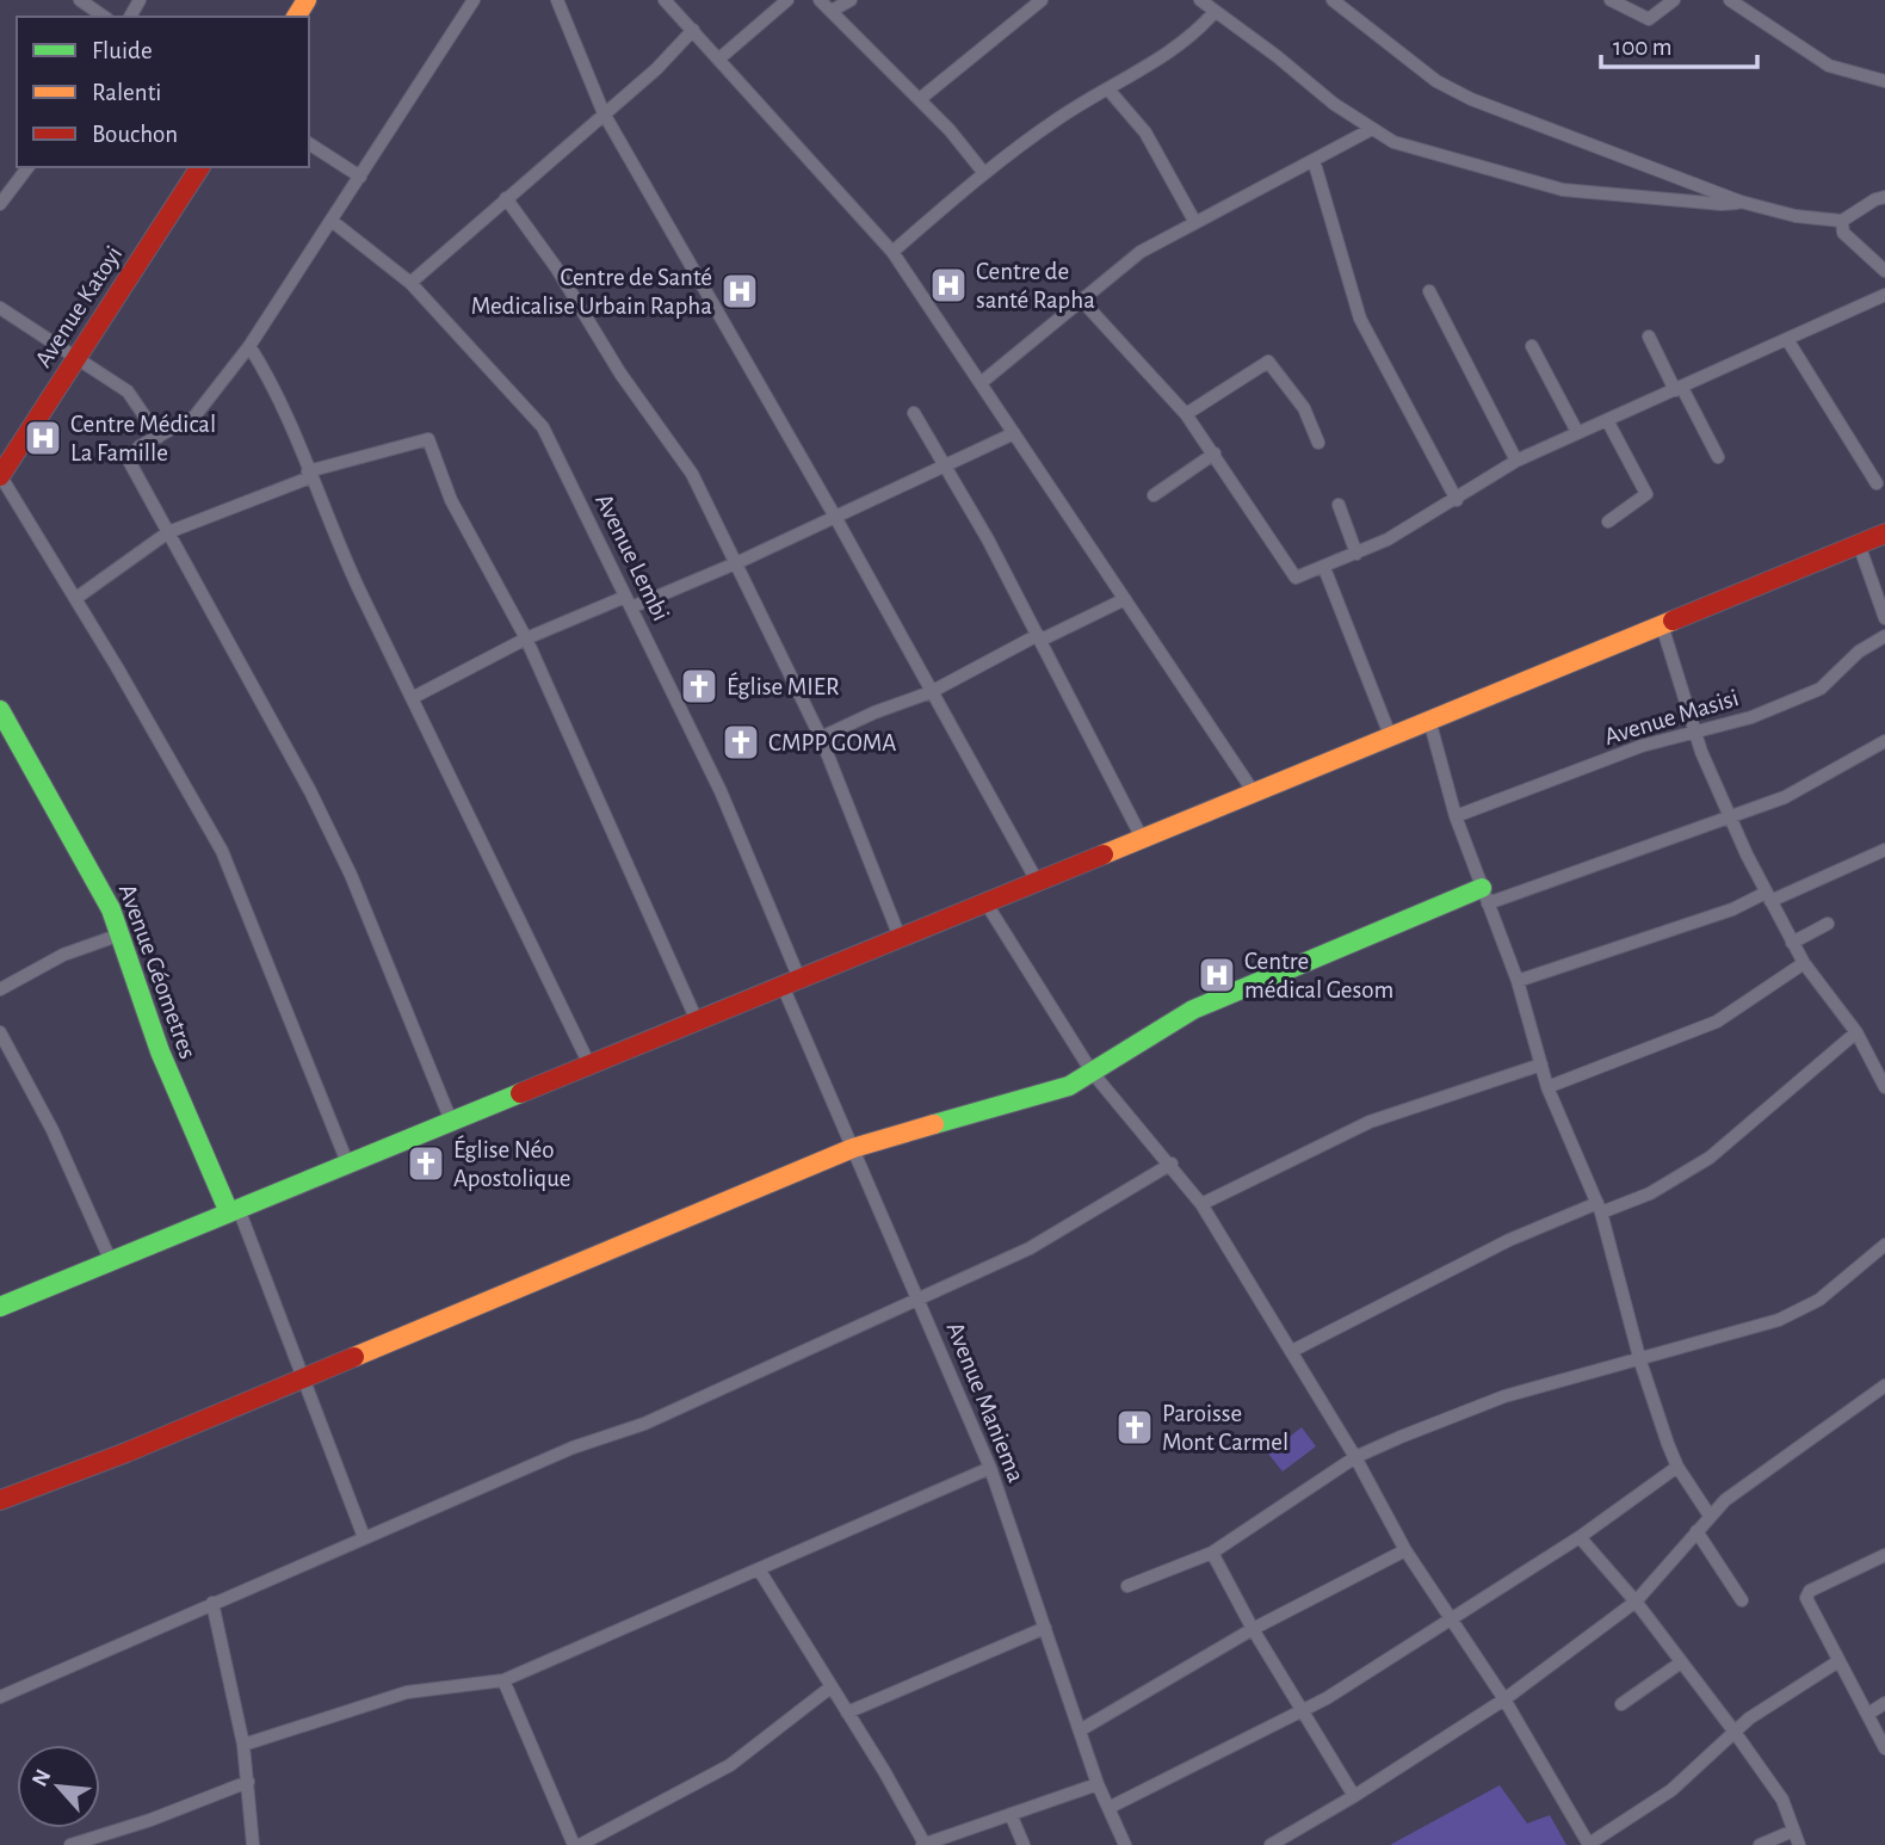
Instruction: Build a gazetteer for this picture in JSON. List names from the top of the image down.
{
  "streets": {
    "main road": ["Avenue Katoyi", "Avenue Géometres"],
    "street": ["Avenue Lembi", "Avenue Masisi", "Avenue Maniema"]
  },
  "crossings": [
    ["Avenue Lembi", "Avenue Maniema"]
  ],
  "places": {
    "hospital": [
      "Centre de santé Rapha",
      "Centre de Santé Medicalise Urbain Rapha",
      "Centre Médical La Famille",
      "Centre médical Gesom"
    ],
    "church": [
      "Église MIER",
      "CMPP GOMA",
      "Église Néo Apostolique",
      "Paroisse Mont Carmel"
    ]
  },
  "legend": ["Fluide", "Ralenti", "Bouchon"],
  "scale_bar": "100 m",
  "north": "top left"
}
